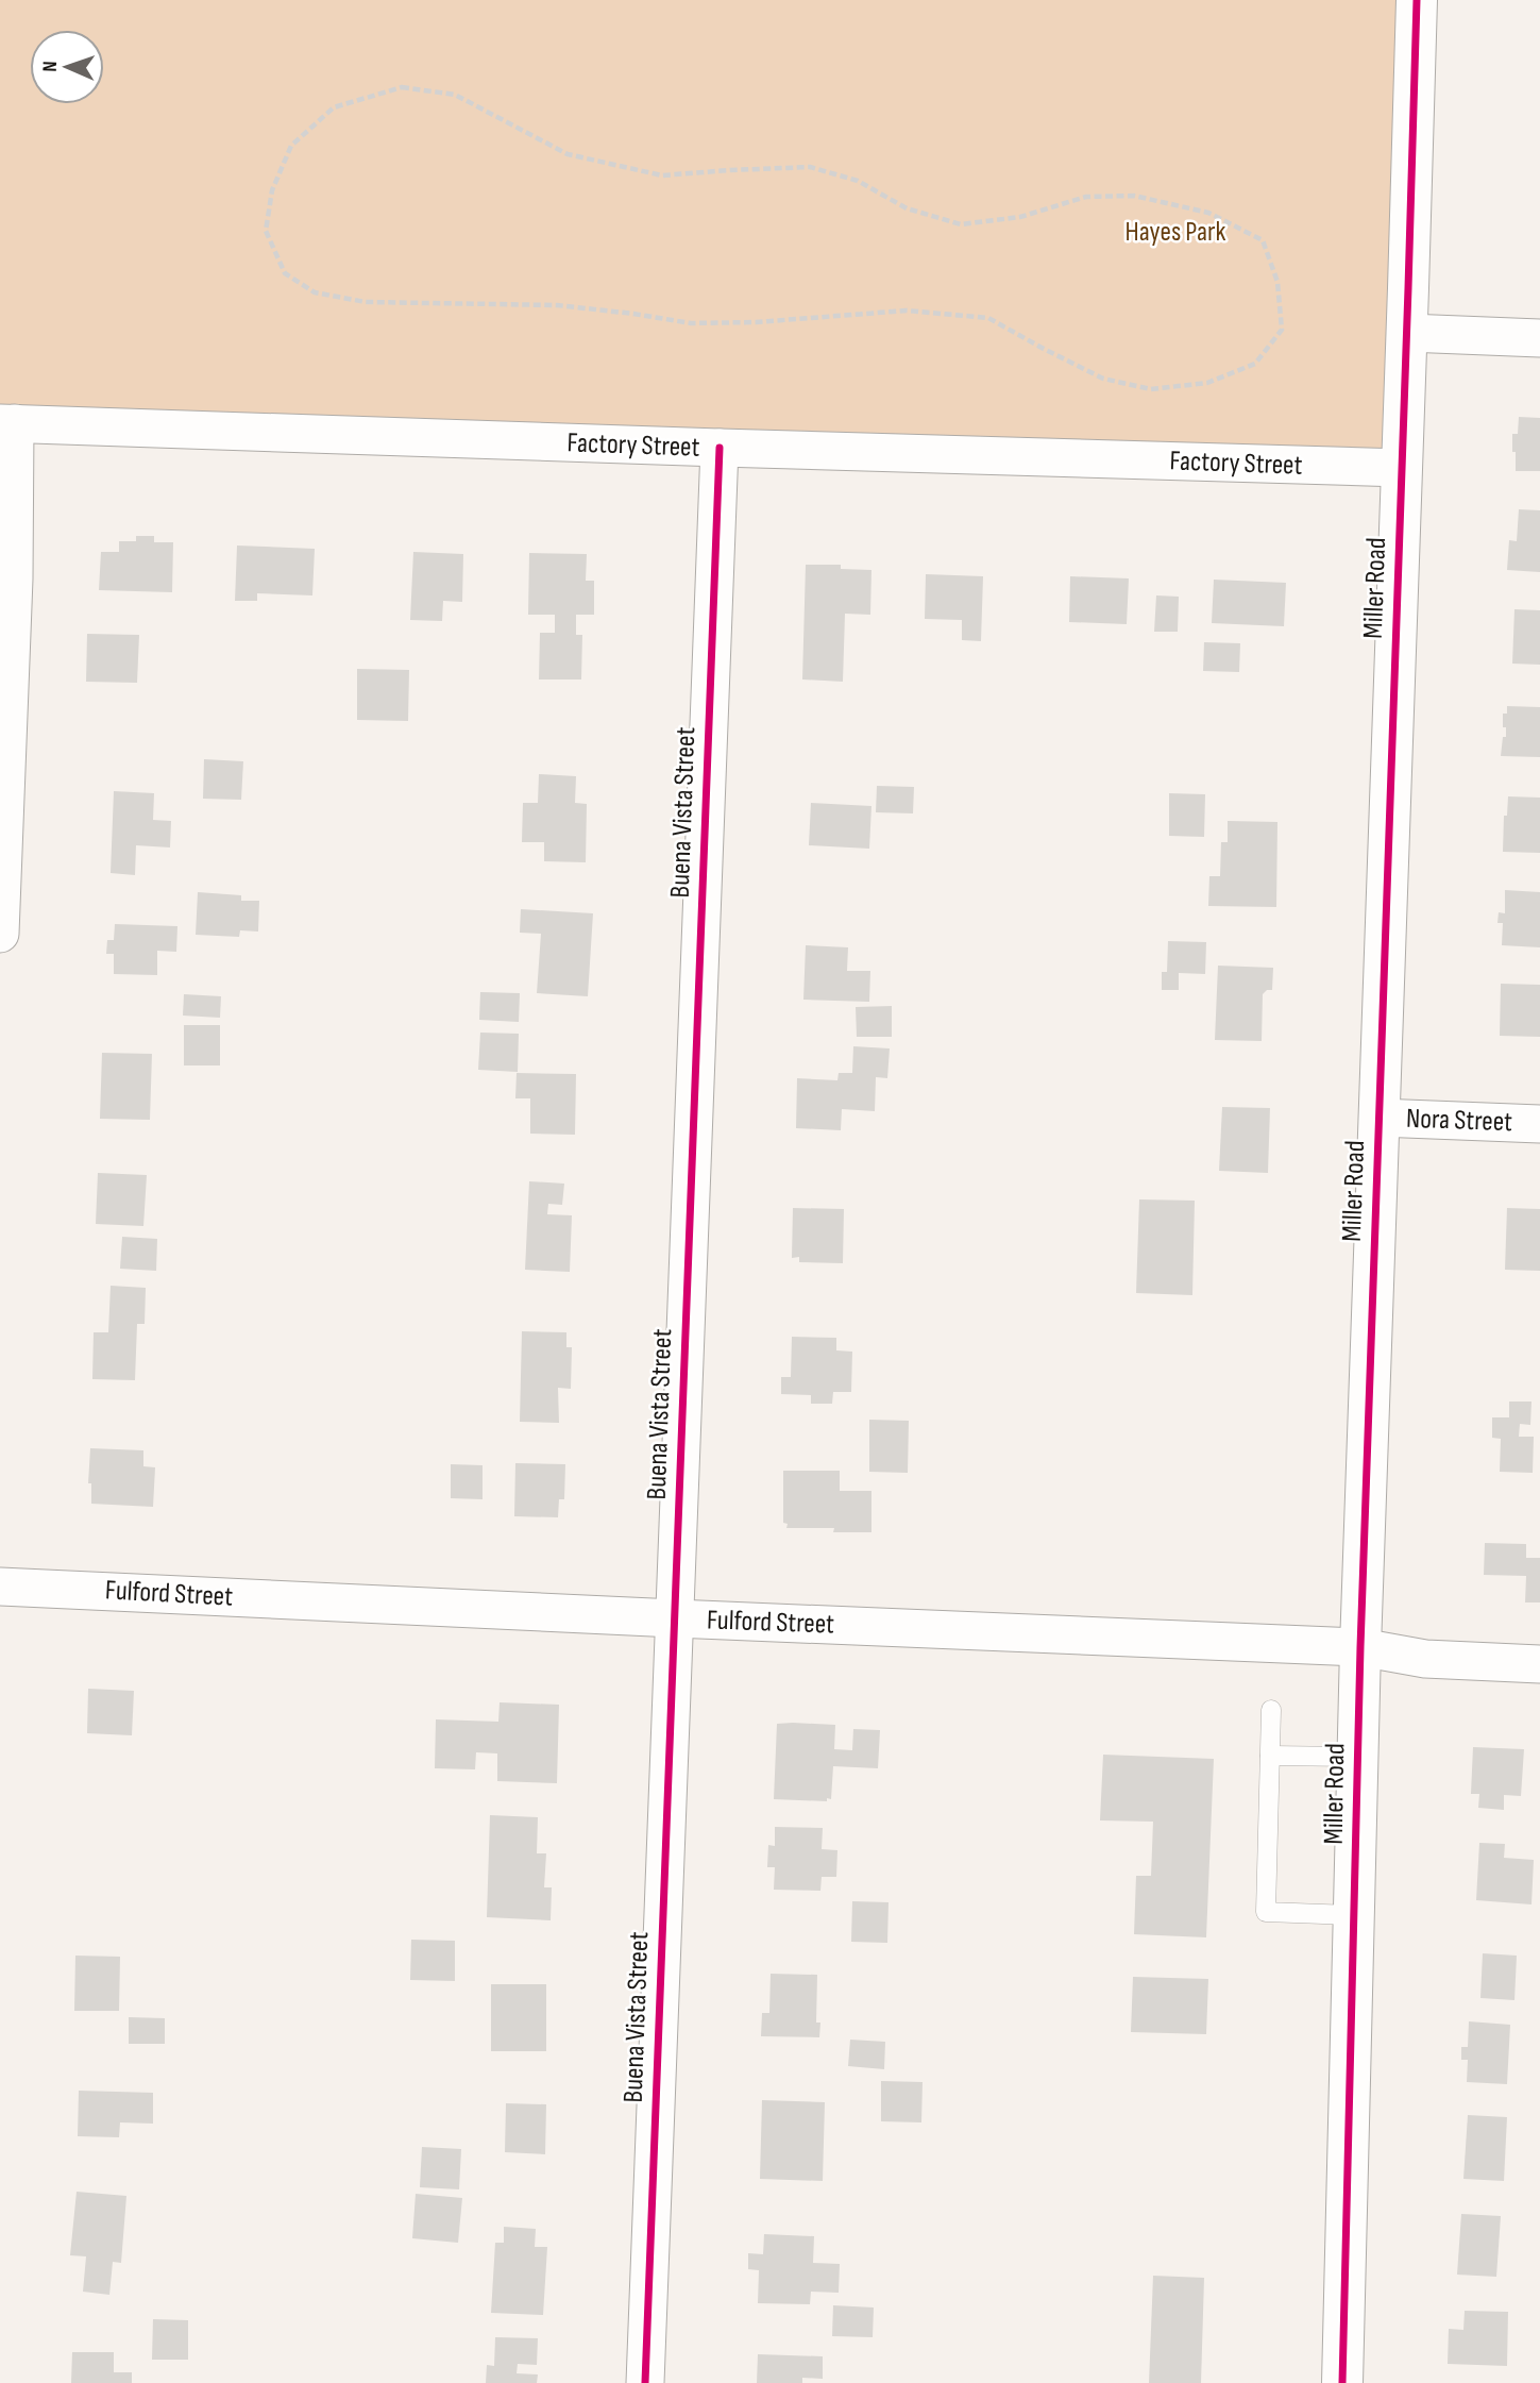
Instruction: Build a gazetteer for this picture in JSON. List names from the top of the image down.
{
  "streets": {
    "street": [
      "Factory Street",
      "Miller Road",
      "Buena Vista Street",
      "Nora Street",
      "Fulford Street"
    ]
  },
  "crossings": [
    ["Factory Street", "Miller Road"],
    ["Factory Street", "Buena Vista Street"],
    ["Miller Road", "Nora Street"],
    ["Miller Road", "Fulford Street"],
    ["Buena Vista Street", "Fulford Street"]
  ],
  "parks": ["Hayes Park"],
  "north": "left"
}
